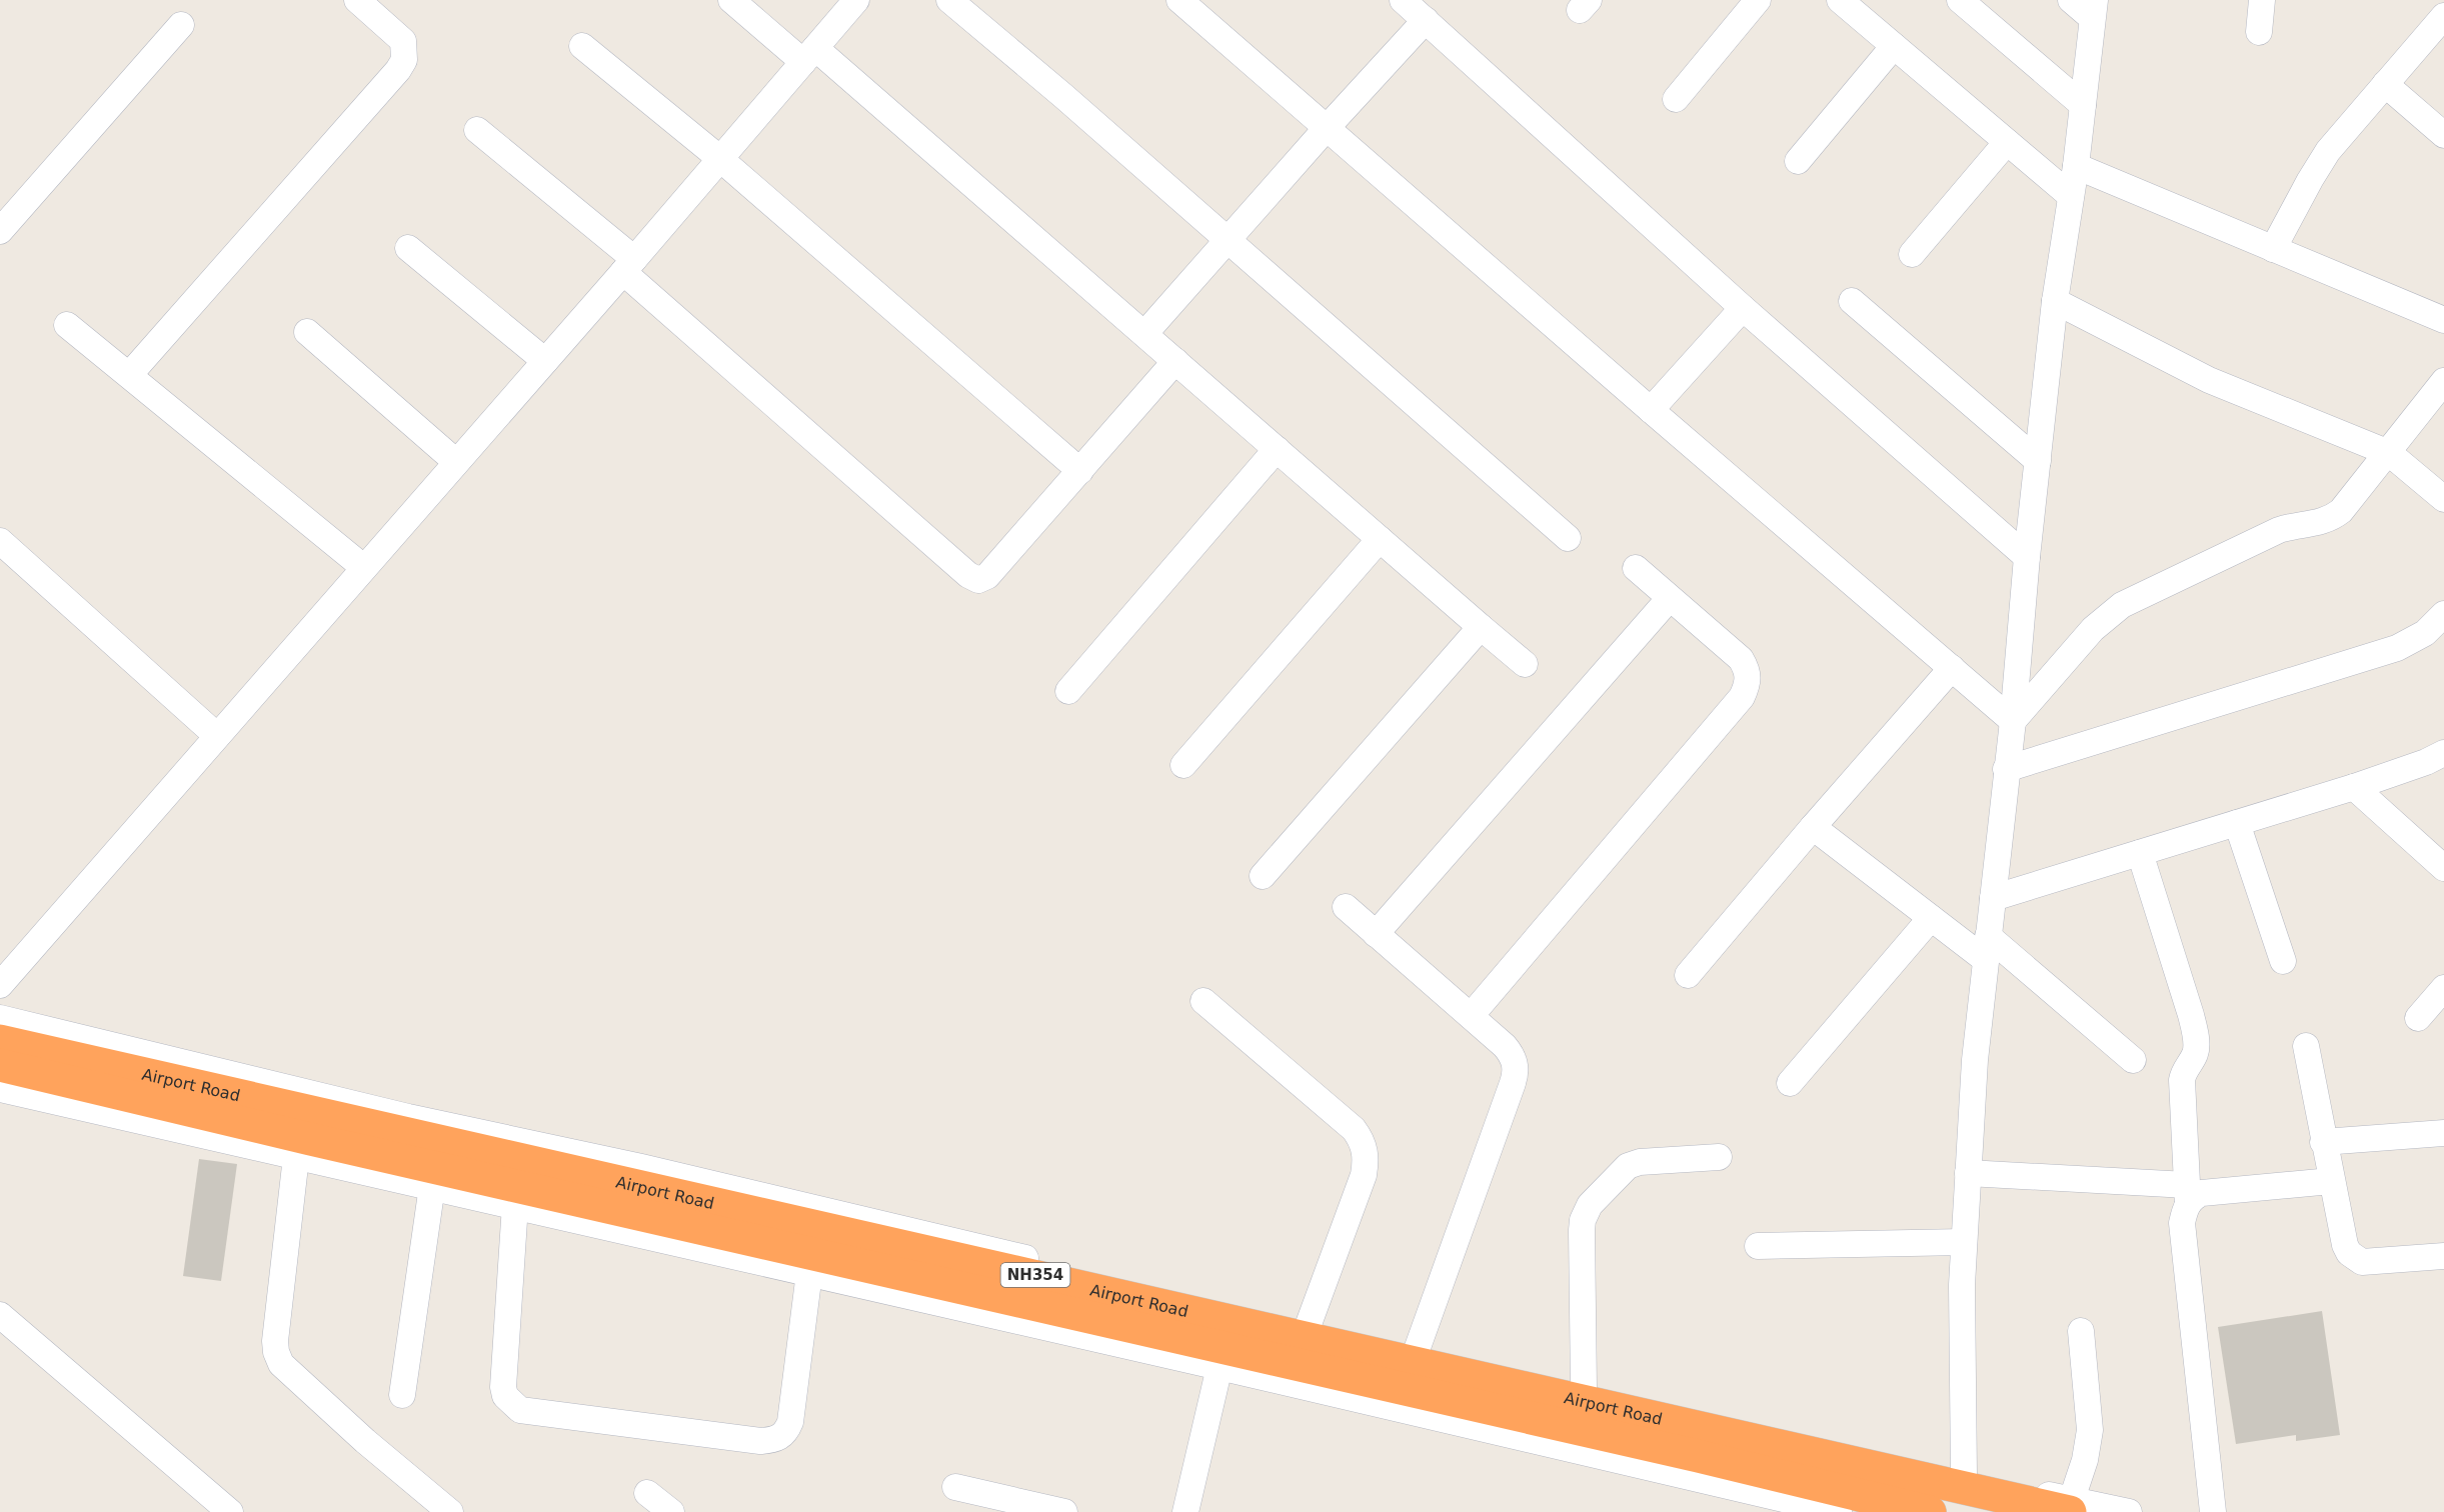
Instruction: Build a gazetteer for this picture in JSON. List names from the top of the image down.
{
  "streets": {
    "highway": ["Airport Road", "NH354"]
  }
}
